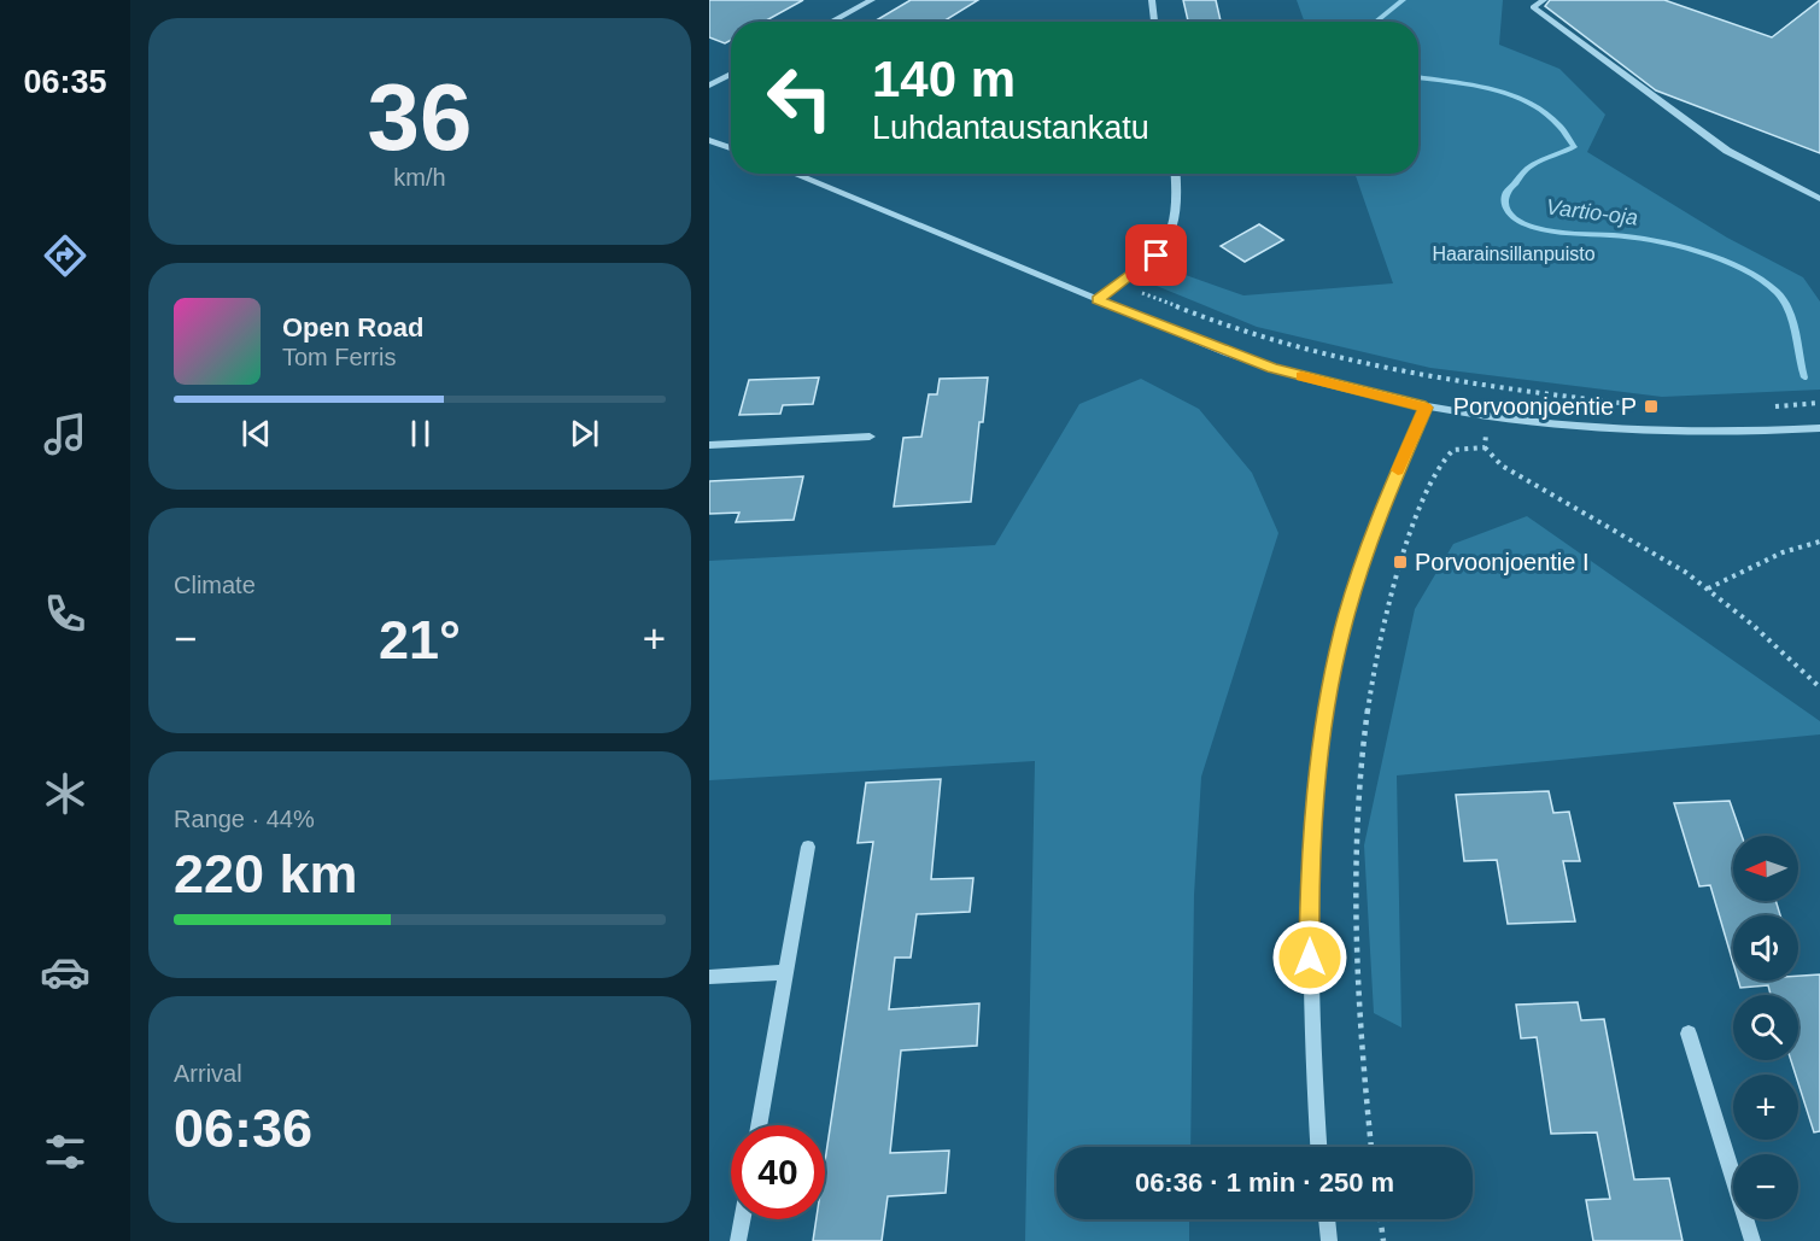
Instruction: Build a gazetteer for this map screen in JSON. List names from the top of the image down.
{
  "water": ["Vartio-oja"],
  "parks": ["Haarainsillanpuisto"],
  "places": {
    "transit": ["Porvoonjoentie P", "Porvoonjoentie I"]
  },
  "north": "left",
  "page": {
    "tabs": "06:35",
    "tile": [
      ["36", "km/h"],
      "Climate",
      ["Range · 44%", "220 km"],
      ["Arrival", "06:36"]
    ],
    "turn": ["140 m", "Luhdantaustankatu"],
    "song": ["Open Road", "Tom Ferris"],
    "heat": ["−", "21°", "+"],
    "map_buttons": ["+", "−"],
    "limit": "40",
    "trip": "06:36 · 1 min · 250 m"
  }
}
